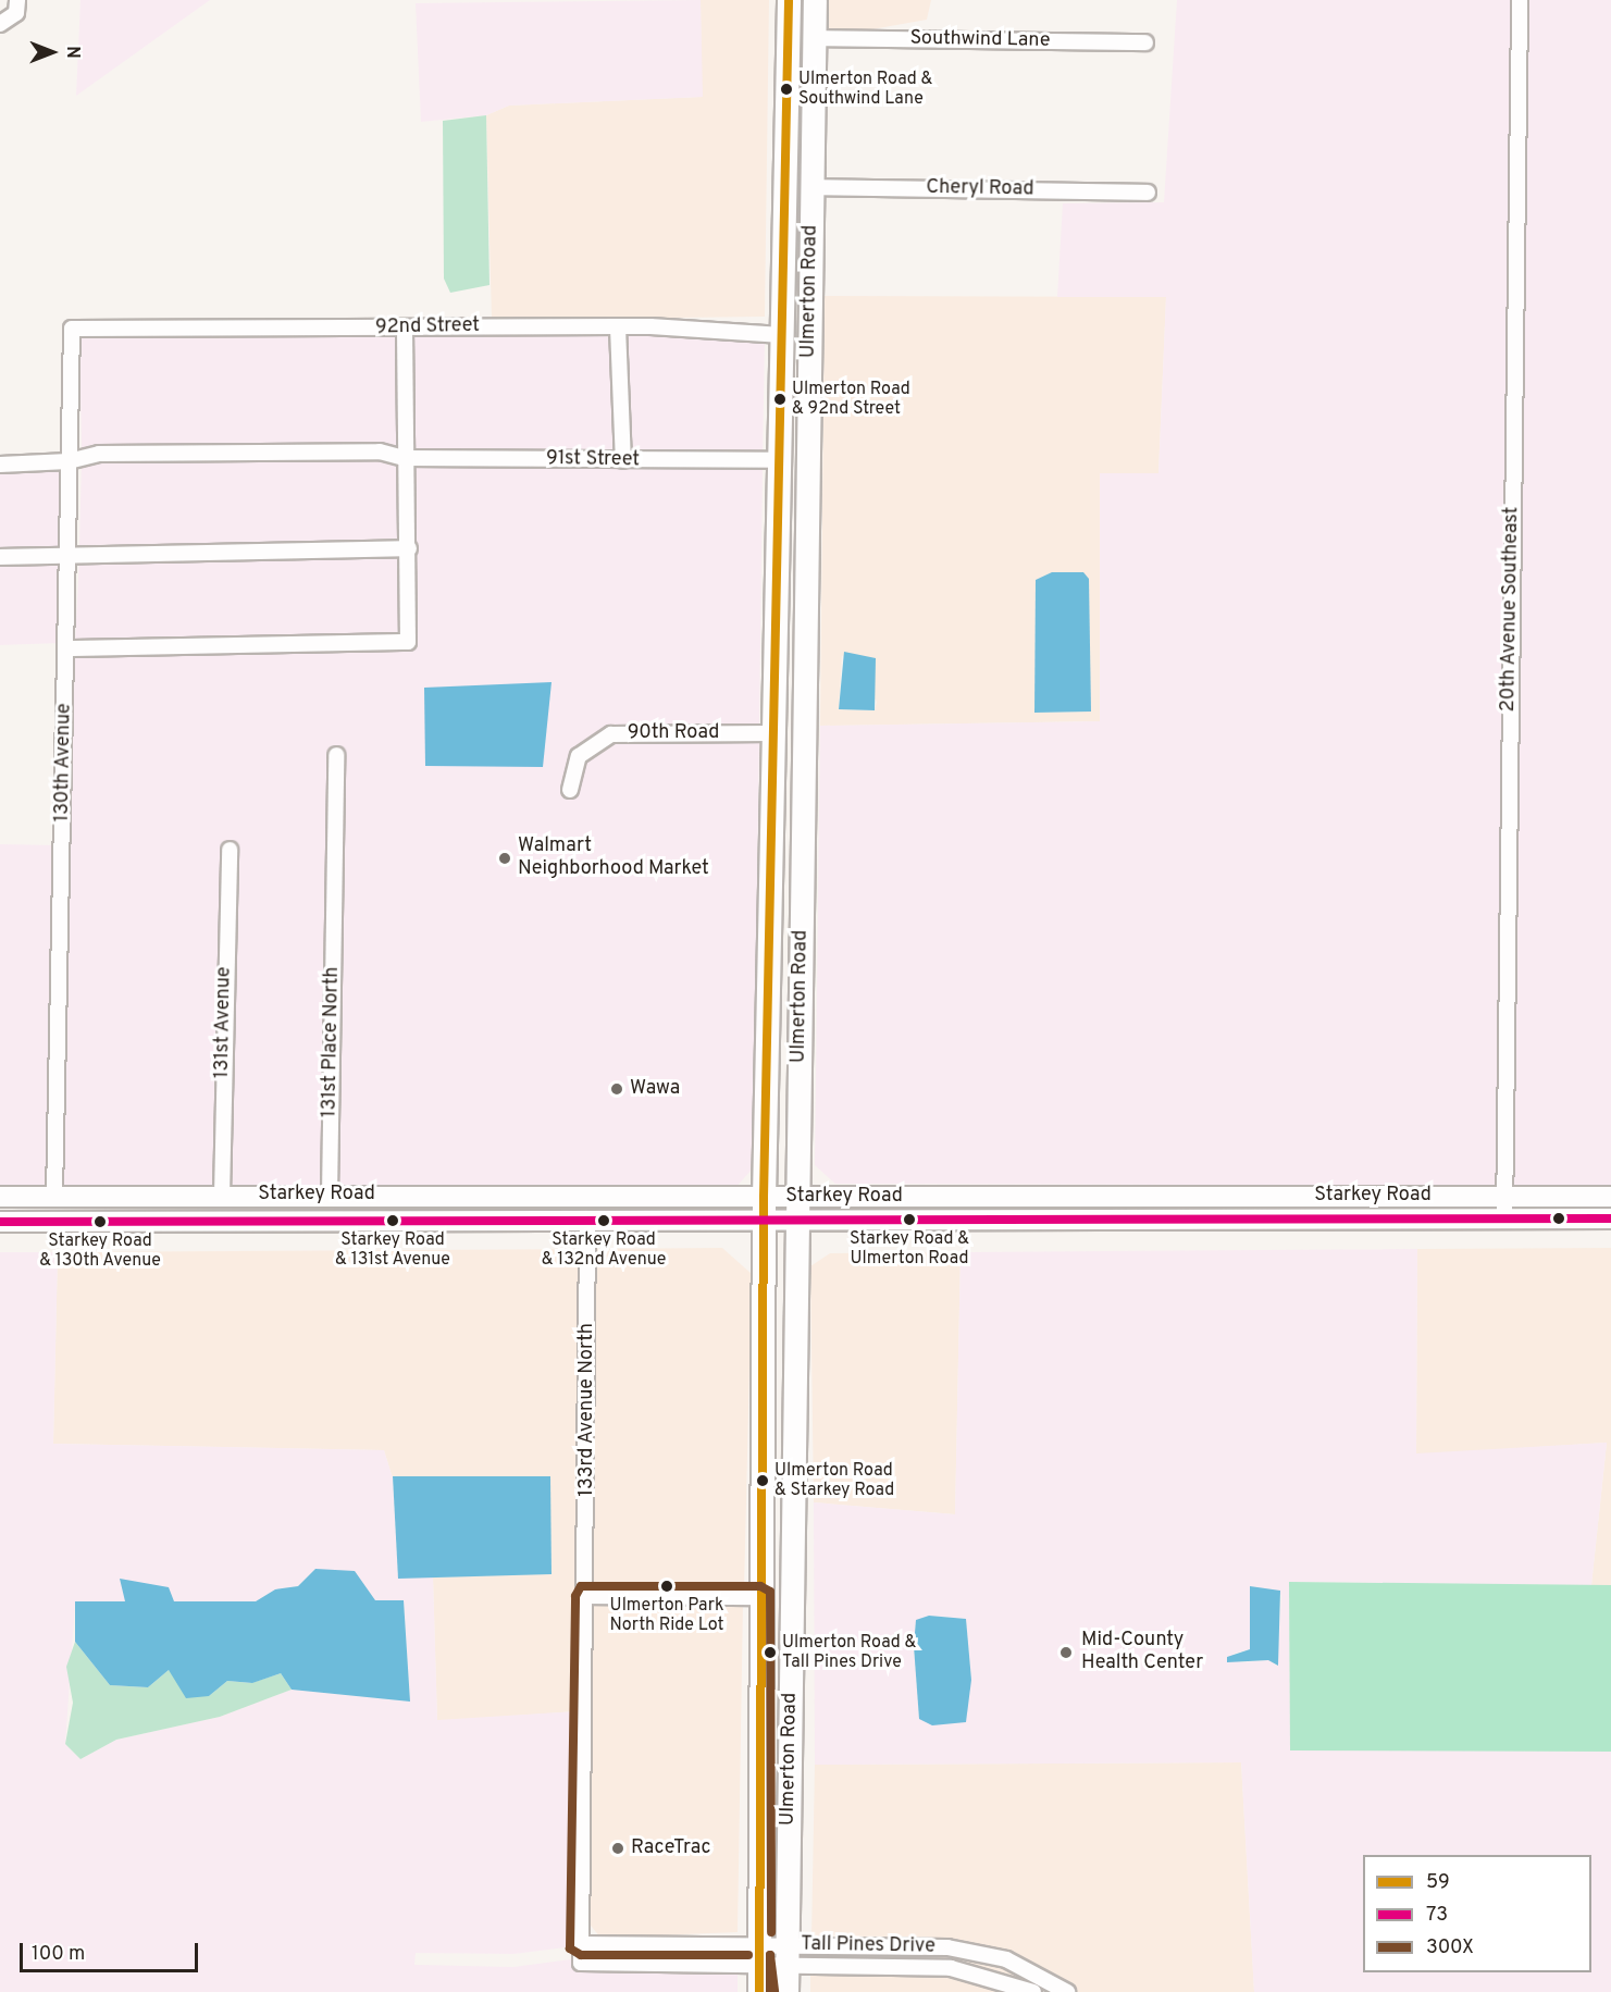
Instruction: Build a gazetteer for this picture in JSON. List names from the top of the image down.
{
  "streets": {
    "main road": ["Ulmerton Road", "Starkey Road"],
    "street": [
      "Southwind Lane",
      "Cheryl Road",
      "92nd Street",
      "91st Street",
      "20th Avenue Southeast",
      "90th Road",
      "130th Avenue",
      "131st Avenue",
      "131st Place North",
      "133rd Avenue North",
      "Tall Pines Drive"
    ]
  },
  "crossings": [
    ["Southwind Lane", "Ulmerton Road"],
    ["Cheryl Road", "Ulmerton Road"],
    ["Ulmerton Road", "92nd Street"],
    ["Ulmerton Road", "91st Street"],
    ["Ulmerton Road", "90th Road"],
    ["Ulmerton Road", "Starkey Road"],
    ["Ulmerton Road", "Tall Pines Drive"],
    ["92nd Street", "130th Avenue"],
    ["91st Street", "130th Avenue"],
    ["20th Avenue Southeast", "Starkey Road"],
    ["130th Avenue", "Starkey Road"],
    ["131st Avenue", "Starkey Road"],
    ["131st Place North", "Starkey Road"],
    ["Starkey Road", "133rd Avenue North"],
    ["133rd Avenue North", "Tall Pines Drive"]
  ],
  "places": [
    "Ulmerton Road & Southwind Lane",
    "Ulmerton Road & 92nd Street",
    "Walmart Neighborhood Market",
    "Wawa",
    "Starkey Road & Ulmerton Road",
    "Starkey Road & 131st Avenue",
    "Starkey Road & 132nd Avenue",
    "Starkey Road & 130th Avenue",
    "Ulmerton Road & Starkey Road",
    "Ulmerton Park North Ride Lot",
    "Ulmerton Road & Tall Pines Drive",
    "Mid-County Health Center",
    "RaceTrac"
  ],
  "lines": ["transit line 59", "transit line 73", "transit line 300X"],
  "legend": ["59", "73", "300X"],
  "scale_bar": "100 m",
  "north": "right"
}
